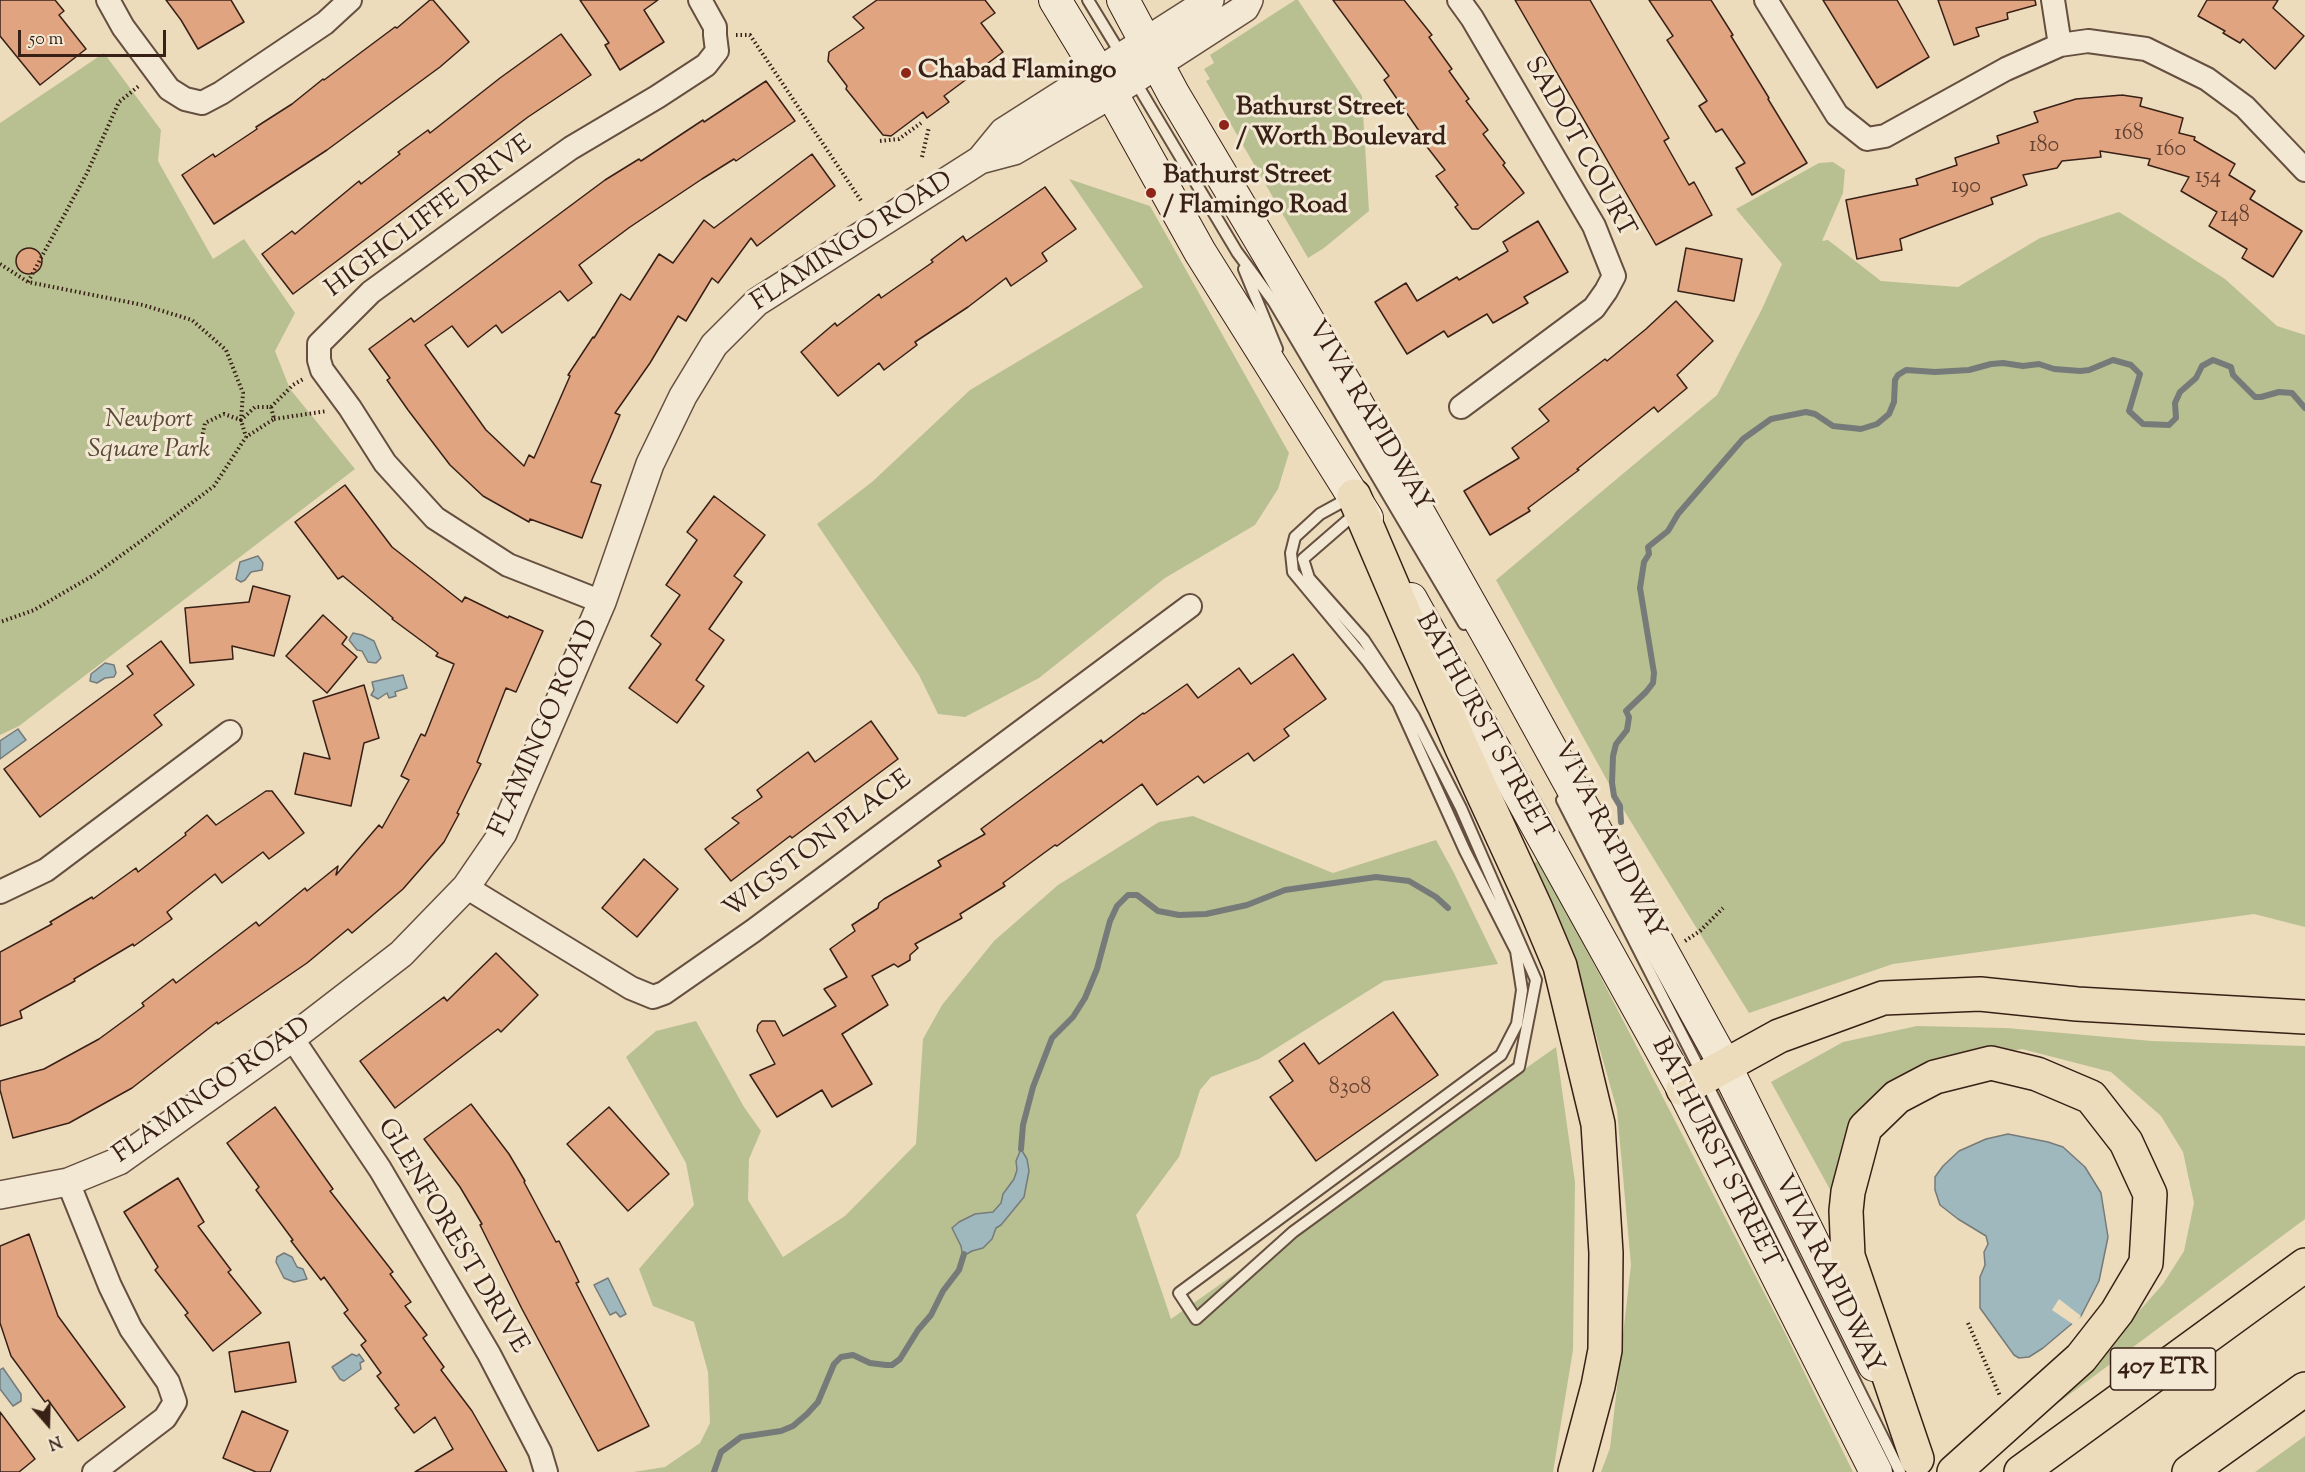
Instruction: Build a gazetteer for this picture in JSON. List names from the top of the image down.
{
  "streets": {
    "highway": ["407 ETR"],
    "main road": ["BATHURST STREET"],
    "street": [
      "SADOT COURT",
      "HIGHCLIFFE DRIVE",
      "FLAMINGO ROAD",
      "WIGSTON PLACE",
      "GLENFOREST DRIVE"
    ],
    "lane": ["VIVA RAPIDWAY"]
  },
  "crossings": [
    ["FLAMINGO ROAD", "VIVA RAPIDWAY"],
    ["FLAMINGO ROAD", "BATHURST STREET"],
    ["FLAMINGO ROAD", "WIGSTON PLACE"],
    ["FLAMINGO ROAD", "GLENFOREST DRIVE"],
    ["VIVA RAPIDWAY", "BATHURST STREET"]
  ],
  "parks": ["Newport Square Park"],
  "places": ["Chabad Flamingo", "Bathurst Street / Worth Boulevard", "Bathurst Street / Flamingo Road"],
  "house_numbers": [
    "168",
    "180",
    "160",
    "154",
    "190",
    "148",
    "8308"
  ],
  "scale_bar": "50 m",
  "north": "bottom"
}
